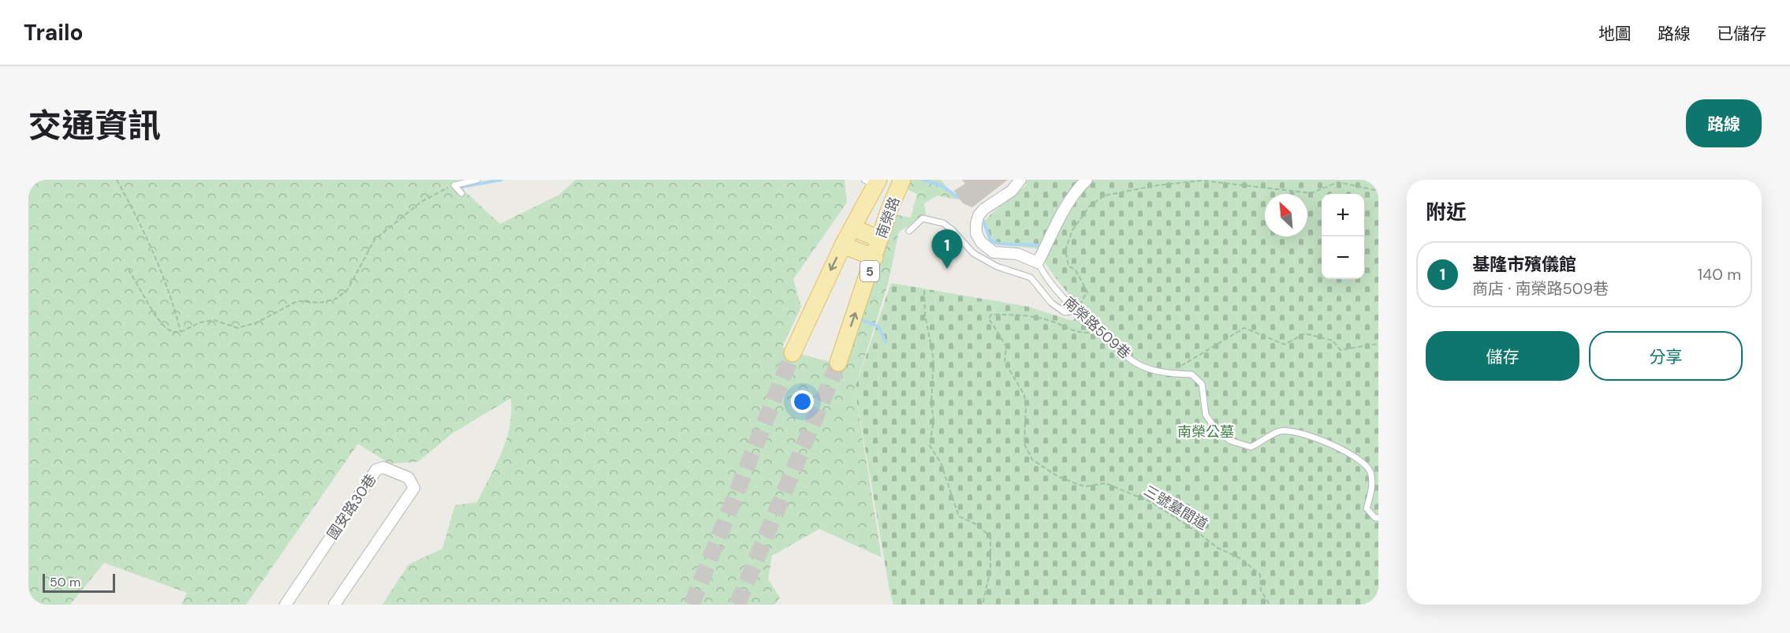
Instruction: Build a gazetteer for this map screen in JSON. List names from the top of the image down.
{
  "streets": {
    "main road": ["南榮路", "5"],
    "street": ["國安路30巷"],
    "lane": ["南榮路509巷"],
    "path": ["三號墓間道"]
  },
  "crossings": [
    ["南榮路", "5"],
    ["南榮路509巷", "三號墓間道"]
  ],
  "parks": ["南榮公墓"],
  "scale_bar": "50 m",
  "north": "top left",
  "page": {
    "header": "Trailo",
    "nav": ["地圖", "路線", "已儲存"],
    "title": "交通資訊",
    "buttons": [
      "路線",
      ["儲存", "分享"]
    ],
    "heading": "附近",
    "map_buttons": ["+", "−"],
    "pins": "1",
    "list": [
      {
        "mark": "1",
        "name": "基隆市殯儀館",
        "note": "商店 · 南榮路509巷",
        "value": "140 m"
      }
    ],
    "scale": "50 m"
  }
}
